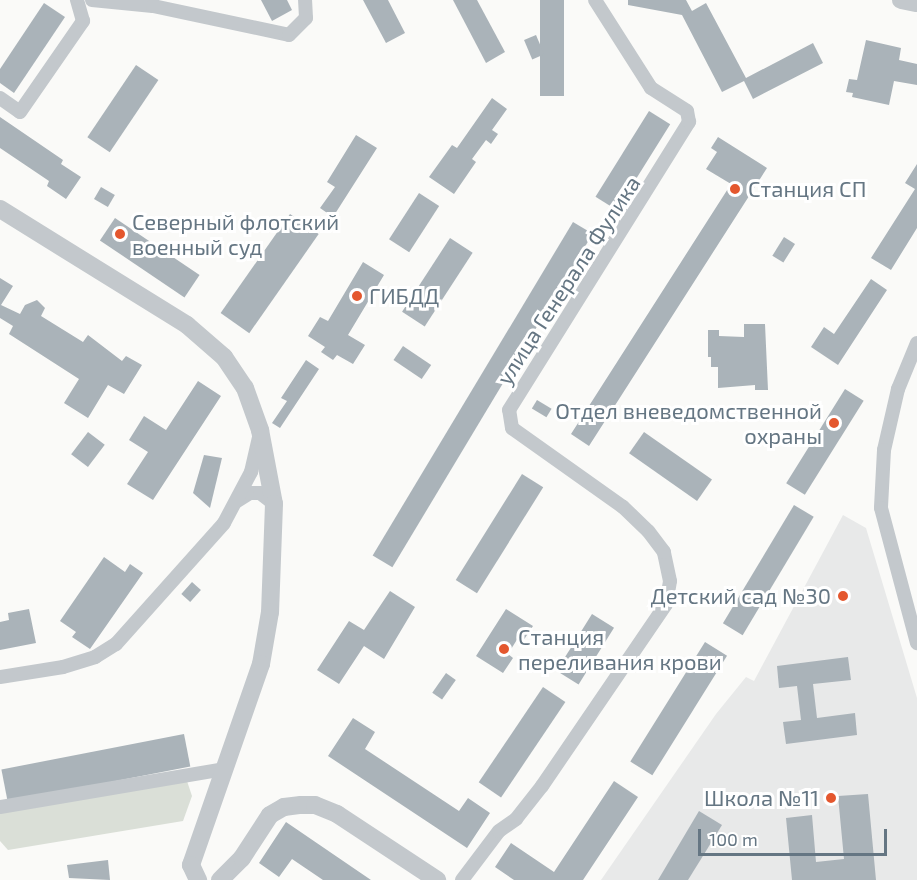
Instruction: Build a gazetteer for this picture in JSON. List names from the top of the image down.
{
  "streets": {
    "street": ["улица Генерала Фулика"]
  },
  "places": [
    "Станция СП",
    "Северный флотский военный суд",
    "ГИБДД",
    "Отдел вневедомственной охраны",
    "Детский сад №30",
    "Станция переливания крови",
    "Школа №11"
  ],
  "scale_bar": "100 m"
}
